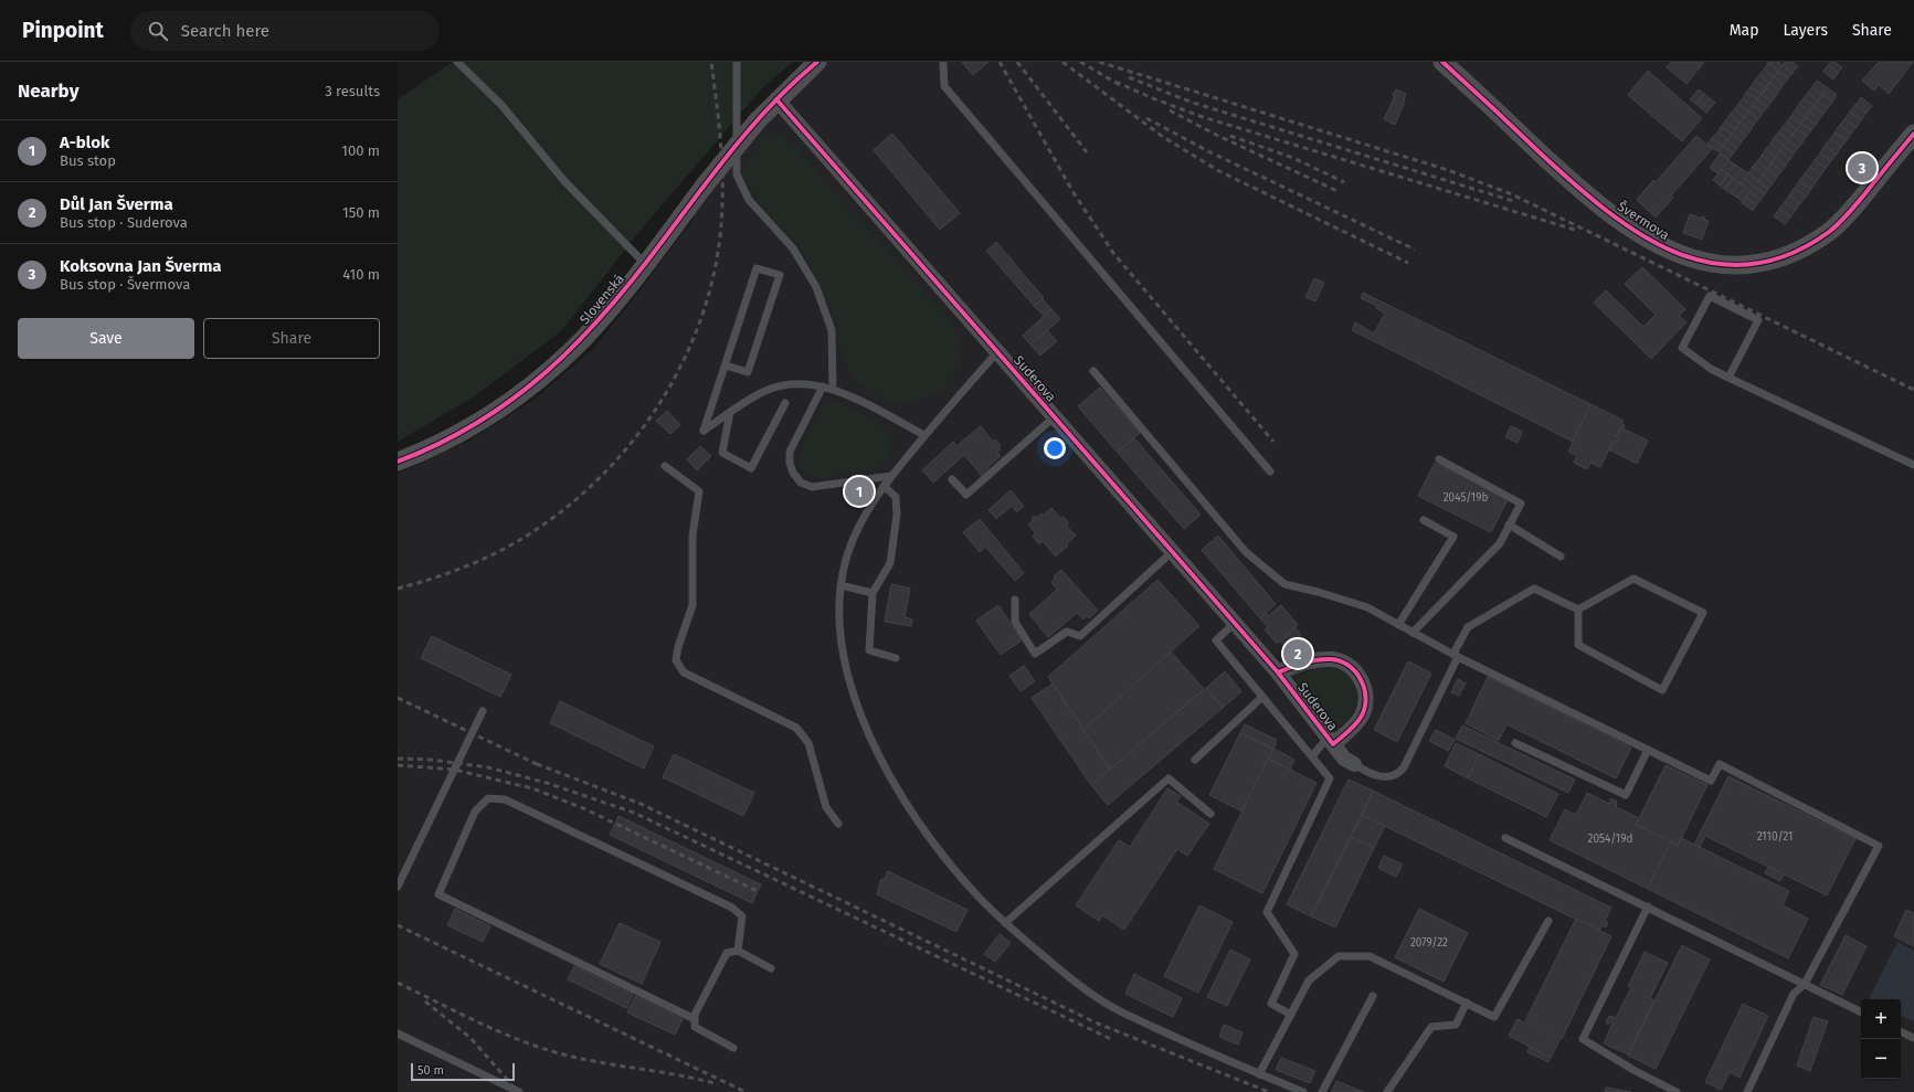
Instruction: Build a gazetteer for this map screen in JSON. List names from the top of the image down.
{
  "streets": {
    "street": ["Švermova", "Slovenská", "Suderova"]
  },
  "crossings": [
    ["Slovenská", "Suderova"]
  ],
  "house_numbers": [
    "2045/19b",
    "2110/21",
    "2054/19d",
    "2079/22"
  ],
  "scale_bar": "50 m",
  "page": {
    "header": "Pinpoint",
    "search": "Search here",
    "nav": ["Map", "Layers", "Share"],
    "heading": ["Nearby", "3 results"],
    "list": [
      {
        "mark": "1",
        "name": "A-blok",
        "note": "Bus stop",
        "value": "100 m"
      },
      {
        "mark": "2",
        "name": "Důl Jan Šverma",
        "note": "Bus stop · Suderova",
        "value": "150 m"
      },
      {
        "mark": "3",
        "name": "Koksovna Jan Šverma",
        "note": "Bus stop · Švermova",
        "value": "410 m"
      }
    ],
    "pins": ["3", "1", "2"],
    "buttons": ["Save", "Share"],
    "map_buttons": ["+", "−"],
    "scale": "50 m"
  }
}
